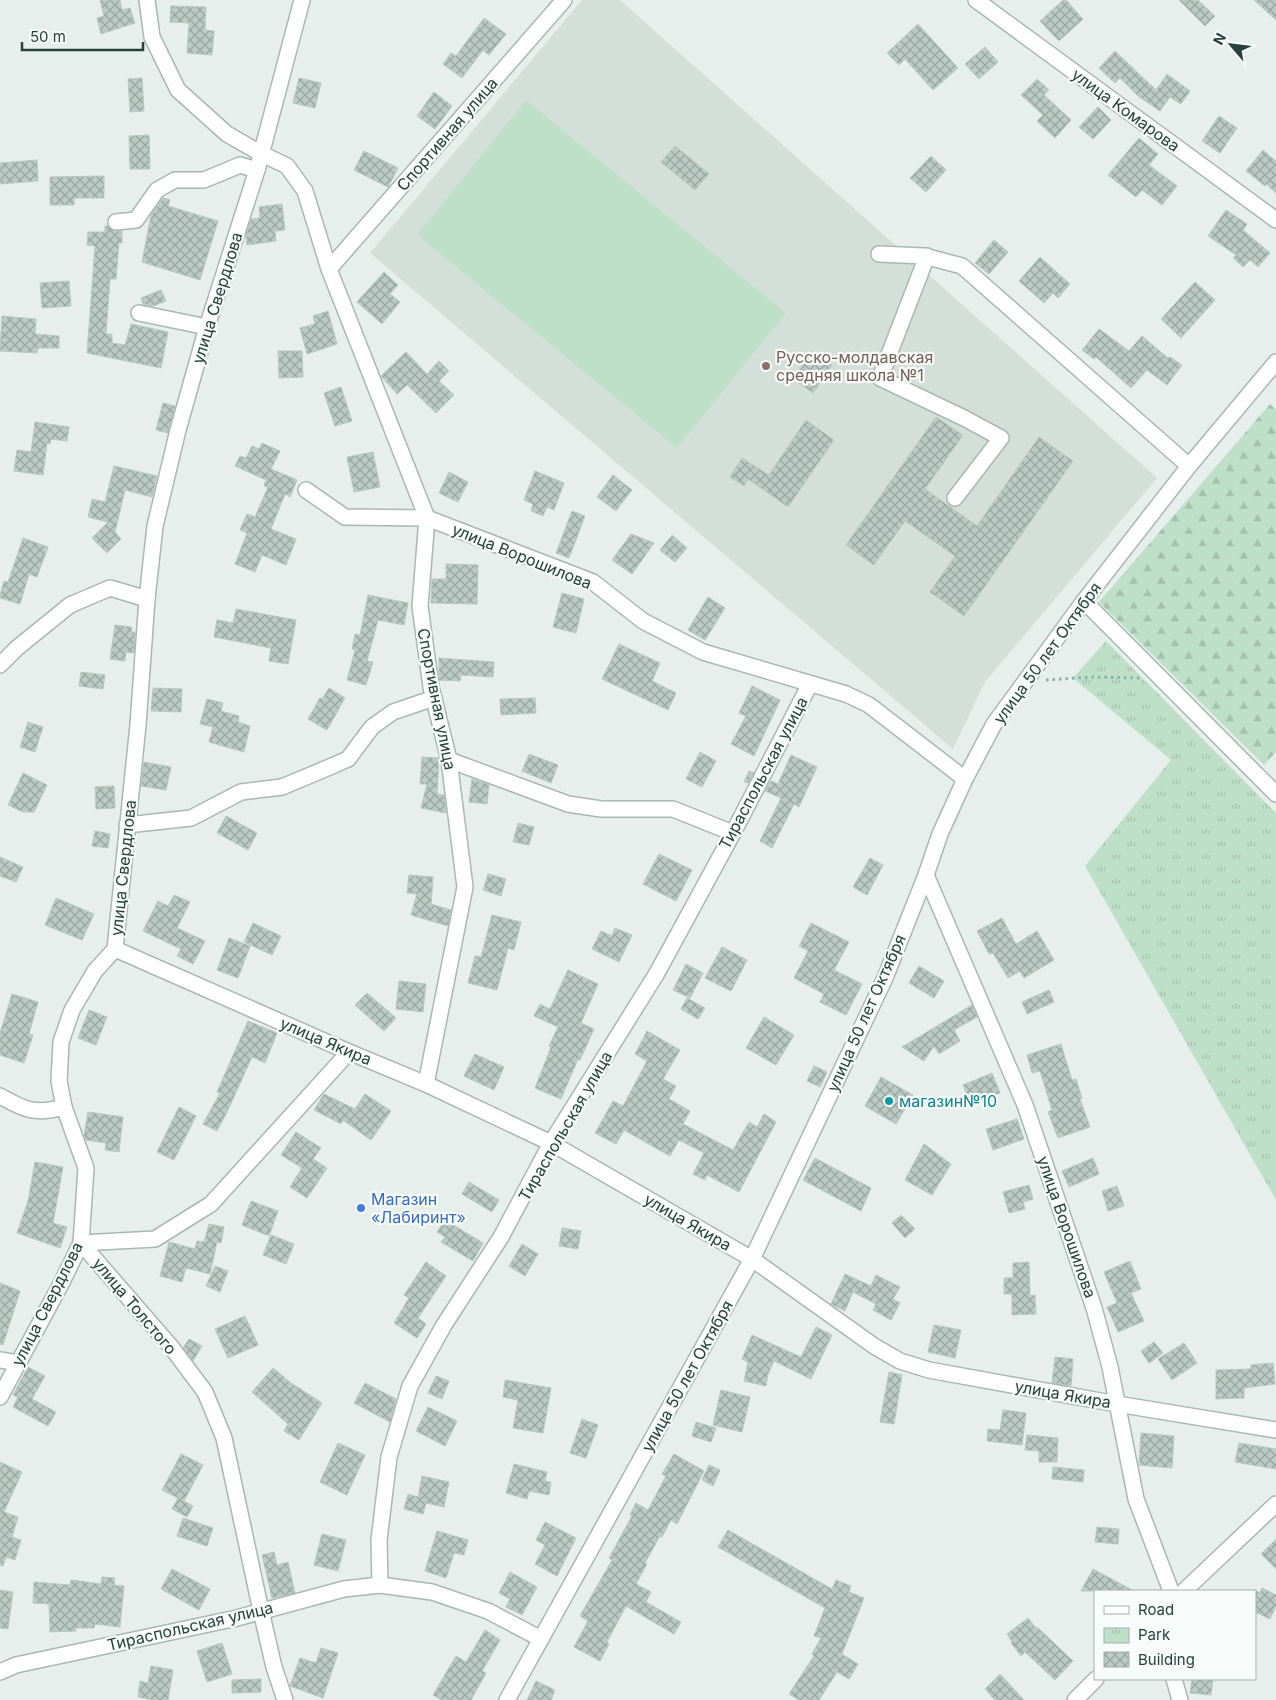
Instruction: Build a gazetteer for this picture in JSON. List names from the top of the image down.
{
  "streets": {
    "street": [
      "улица Комарова",
      "Спортивная улица",
      "улица Свердлова",
      "улица Ворошилова",
      "улица 50 лет Октября",
      "Тираспольская улица",
      "улица Якира",
      "улица Толстого"
    ]
  },
  "crossings": [
    ["Спортивная улица", "улица Свердлова"],
    ["Спортивная улица", "улица Ворошилова"],
    ["Спортивная улица", "улица Якира"],
    ["улица Свердлова", "улица Якира"],
    ["улица Свердлова", "улица Толстого"],
    ["улица Ворошилова", "улица 50 лет Октября"],
    ["улица Ворошилова", "Тираспольская улица"],
    ["улица Ворошилова", "улица Якира"],
    ["улица 50 лет Октября", "Тираспольская улица"],
    ["улица 50 лет Октября", "улица Якира"],
    ["Тираспольская улица", "улица Якира"],
    ["Тираспольская улица", "улица Толстого"],
    ["улица Якира", "улица Толстого"]
  ],
  "places": ["Русско-молдавская средняя школа №1", "магазин№10", "Магазин «Лабиринт»"],
  "legend": ["Road", "Park", "Building"],
  "scale_bar": "50 m",
  "north": "top left"
}
